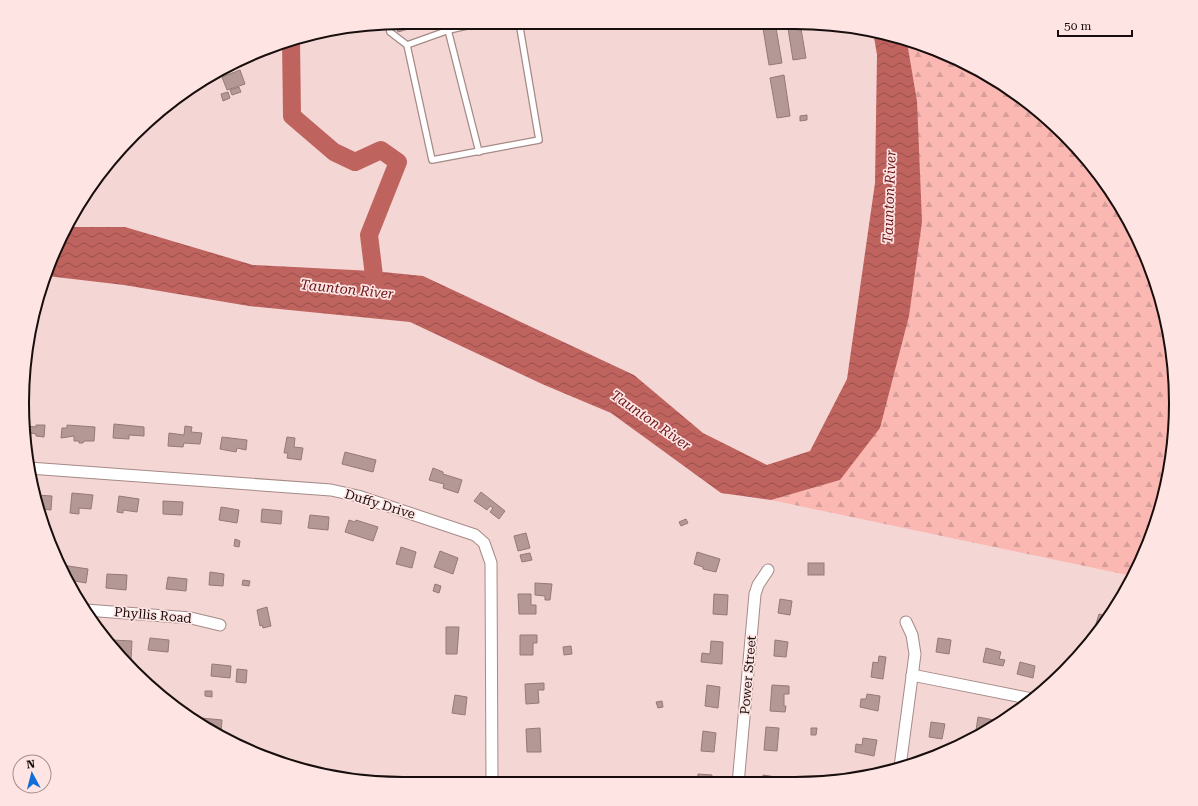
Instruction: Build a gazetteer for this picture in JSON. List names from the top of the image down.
{
  "streets": {
    "street": ["Duffy Drive", "Phyllis Road", "Power Street"]
  },
  "water": ["Taunton River"],
  "scale_bar": "50 m",
  "north": "top"
}
